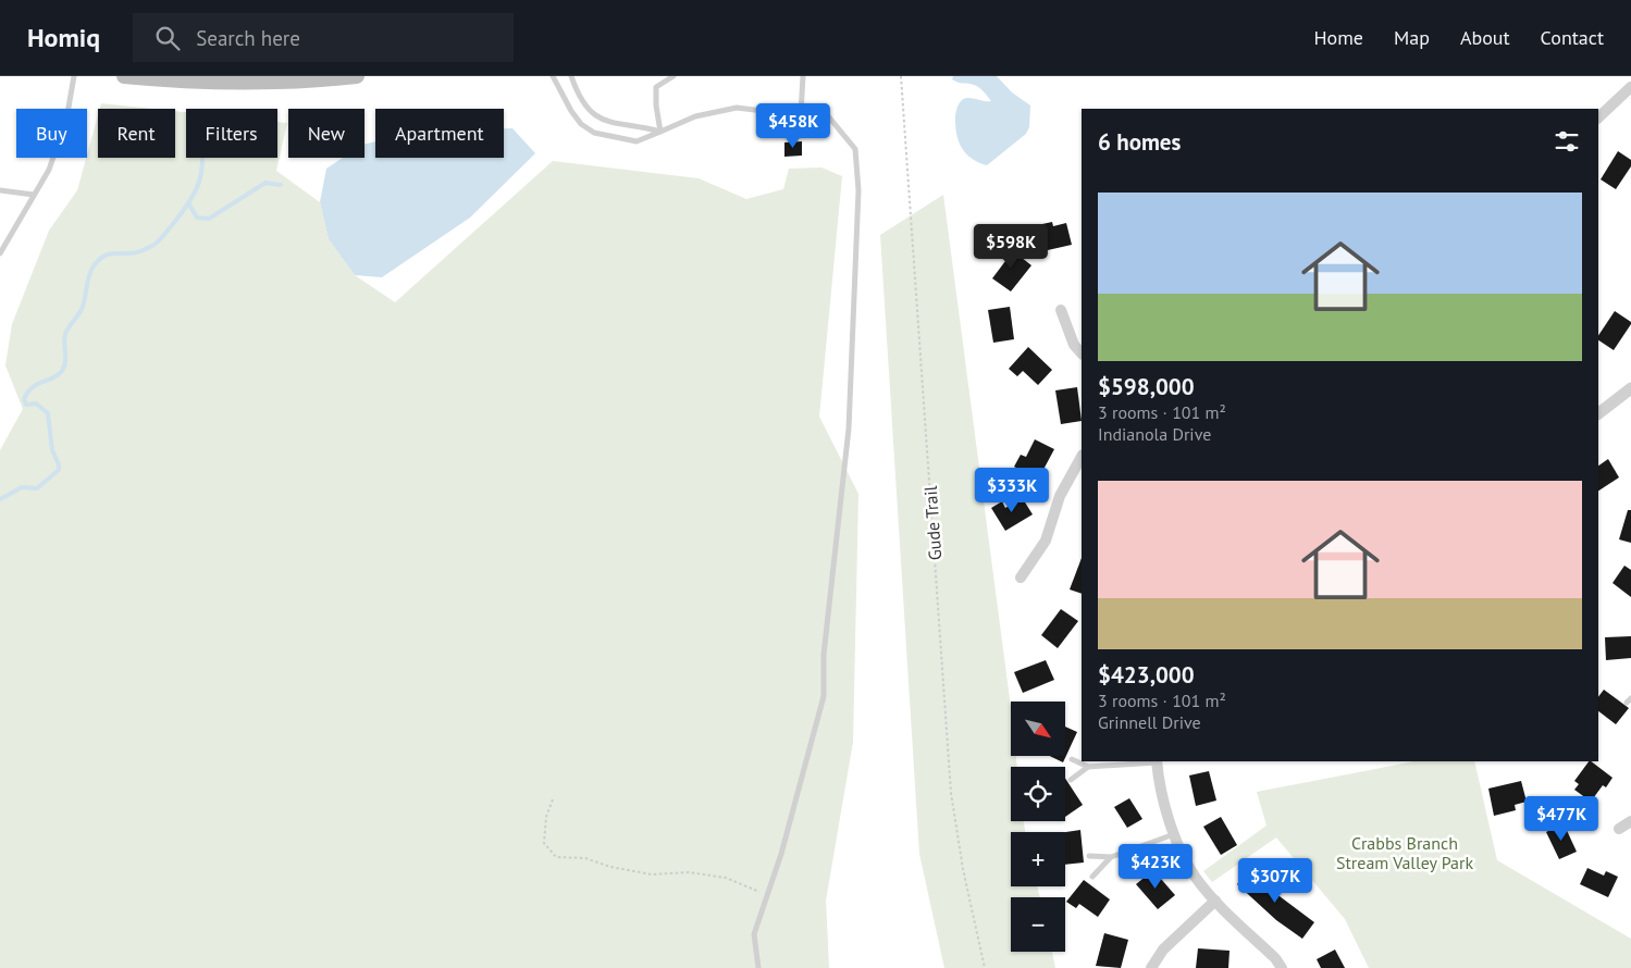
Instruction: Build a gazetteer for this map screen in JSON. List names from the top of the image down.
{
  "streets": {
    "path": ["Gude Trail"]
  },
  "parks": ["Crabbs Branch Stream Valley Park"],
  "north": "bottom right",
  "page": {
    "header": "Homiq",
    "search": "Search here",
    "nav": [
      "Home",
      "Map",
      "About",
      "Contact"
    ],
    "price": [
      "$458K",
      "$598K",
      "$333K",
      "$477K",
      "$423K",
      "$307K"
    ],
    "chip": [
      "Buy",
      "Rent",
      "Filters",
      "New",
      "Apartment"
    ],
    "heading": "6 homes",
    "list": [
      {
        "name": "$598,000",
        "note": "3 rooms · 101 m² · Indianola Drive"
      },
      {
        "name": "$423,000",
        "note": "3 rooms · 101 m² · Grinnell Drive"
      }
    ],
    "map_buttons": ["+", "−"]
  }
}
